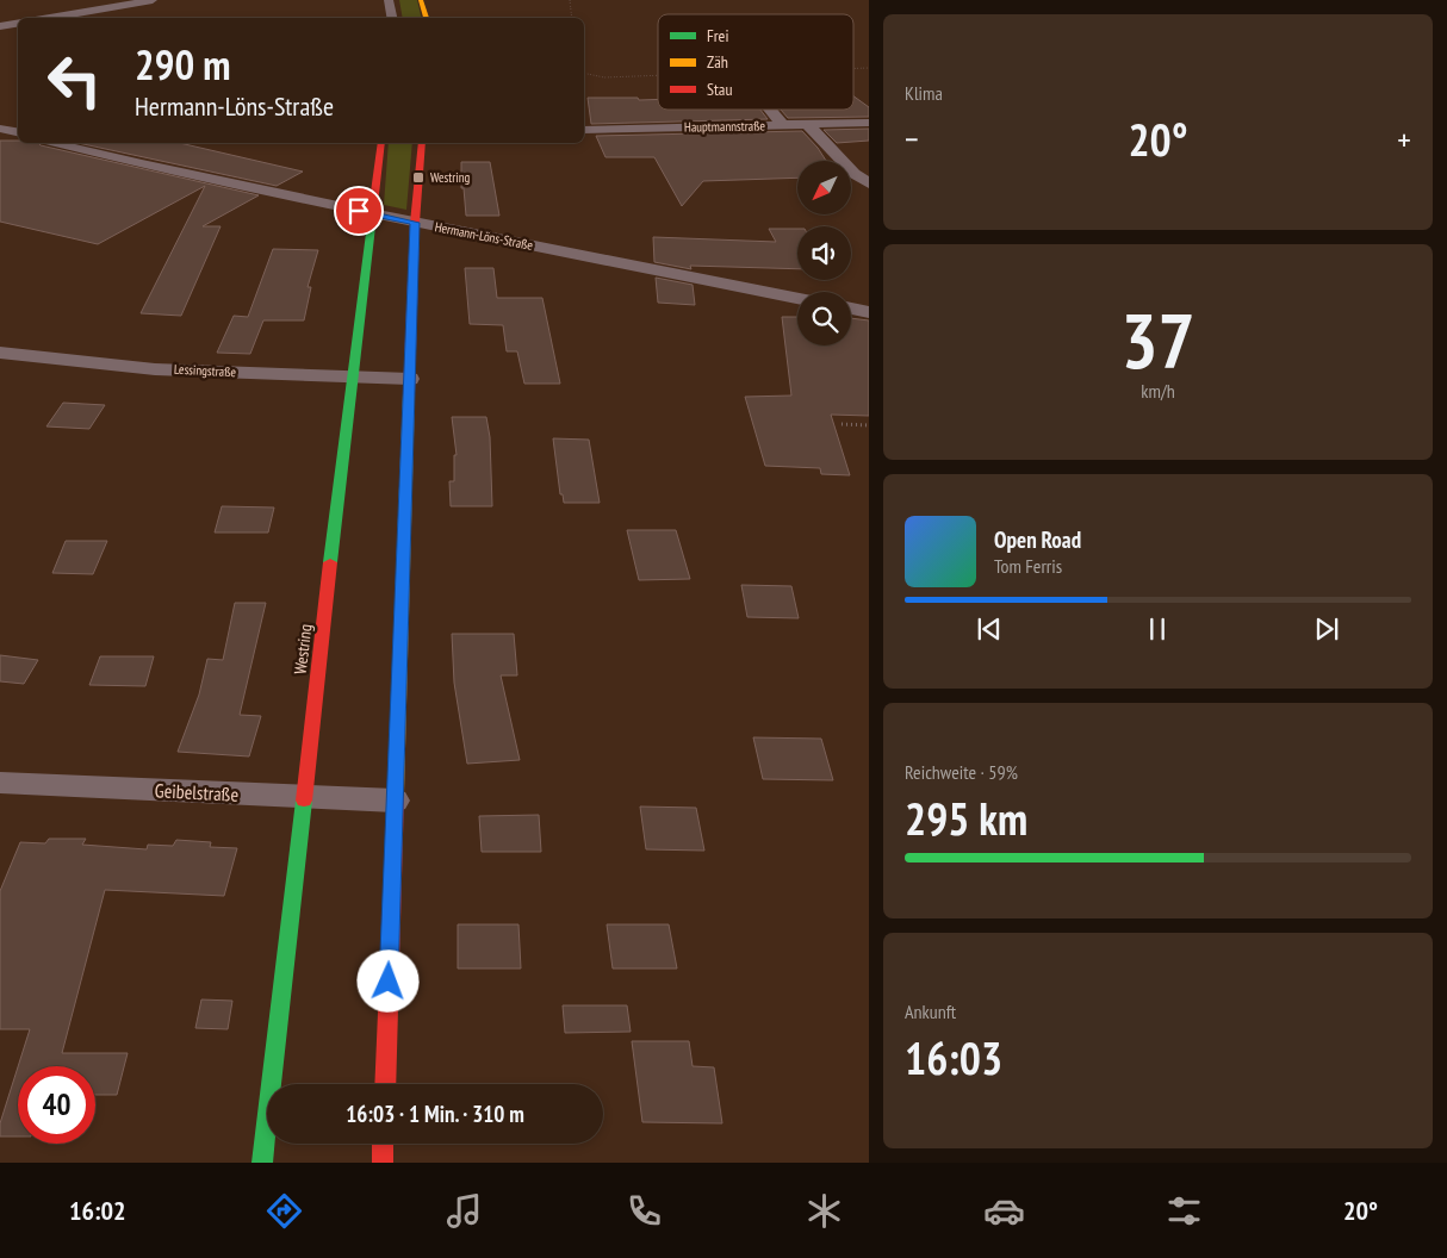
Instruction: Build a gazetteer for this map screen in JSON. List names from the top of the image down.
{
  "streets": {
    "street": [
      "Hauptmannstraße",
      "Hermann-Löns-Straße",
      "Lessingstraße",
      "Westring",
      "Geibelstraße"
    ]
  },
  "crossings": [
    ["Hermann-Löns-Straße", "Westring"],
    ["Lessingstraße", "Westring"],
    ["Westring", "Geibelstraße"]
  ],
  "places": {
    "transit": ["Westring"]
  },
  "legend": ["Frei", "Zäh", "Stau"],
  "north": "bottom left",
  "page": {
    "tile": [
      "Klima",
      ["37", "km/h"],
      ["Reichweite · 59%", "295 km"],
      ["Ankunft", "16:03"]
    ],
    "turn": ["290 m", "Hermann-Löns-Straße"],
    "heat": ["−", "20°", "+"],
    "song": ["Open Road", "Tom Ferris"],
    "limit": "40",
    "trip": "16:03 · 1 Min. · 310 m",
    "tabs": ["16:02", "20°"]
  }
}
